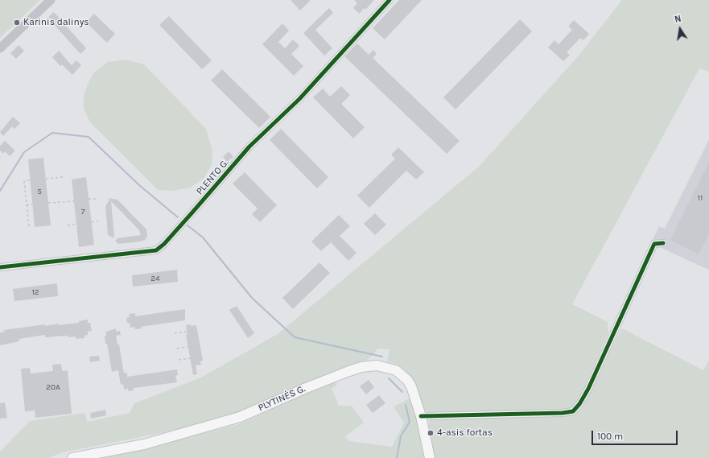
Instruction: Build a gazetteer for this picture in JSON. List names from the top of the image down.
{
  "streets": {
    "main road": ["PLYTINĖS G."],
    "street": ["PLENTO G."]
  },
  "places": ["Karinis dalinys", "4-asis fortas"],
  "house_numbers": [
    "5",
    "11",
    "7",
    "24",
    "12",
    "20A"
  ],
  "scale_bar": "100 m",
  "north": "top"
}
